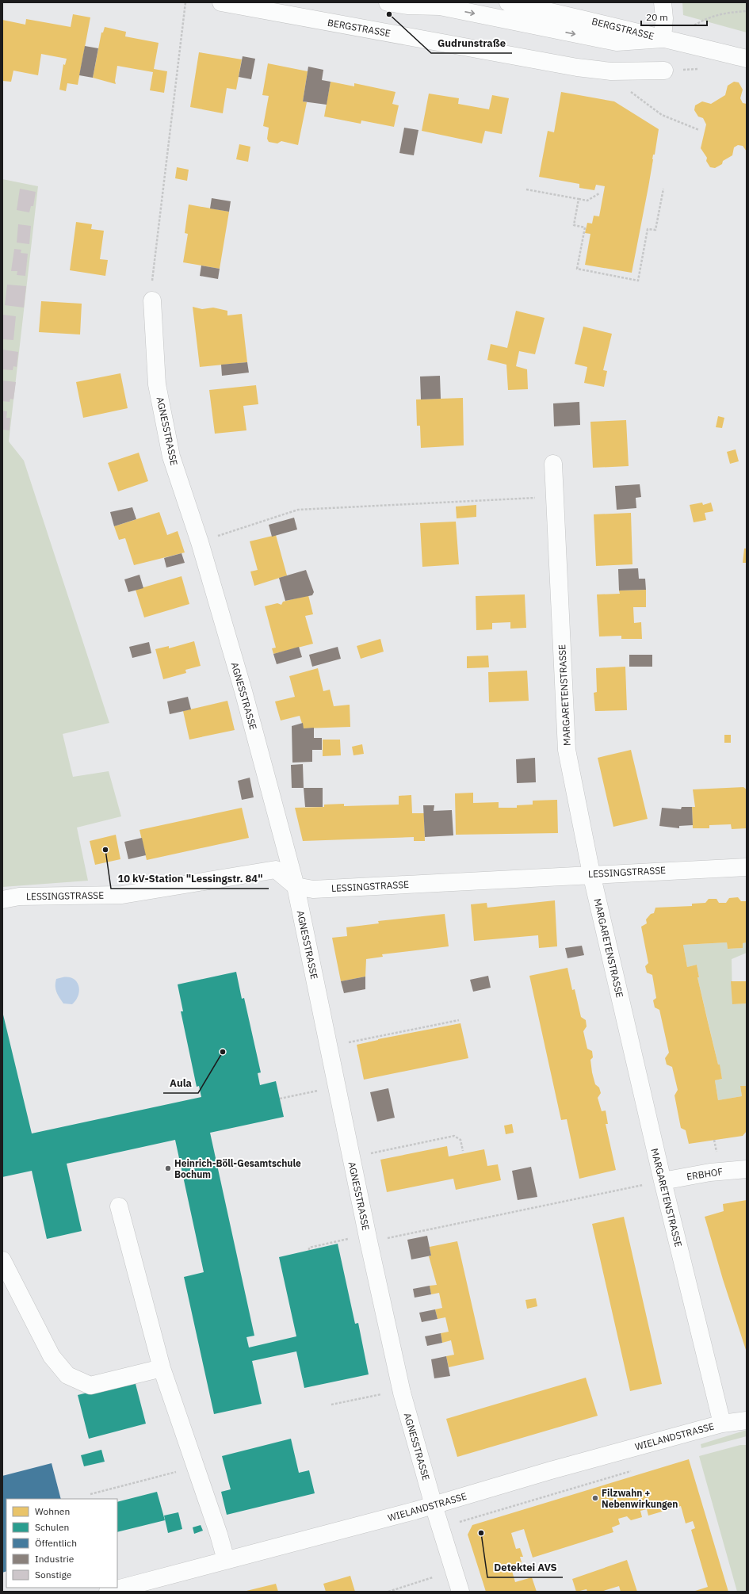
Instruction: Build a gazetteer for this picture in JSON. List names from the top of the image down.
{
  "streets": {
    "street": [
      "BERGSTRASSE",
      "AGNESSTRASSE",
      "MARGARETENSTRASSE",
      "LESSINGSTRASSE",
      "ERBHOF",
      "WIELANDSTRASSE"
    ]
  },
  "crossings": [
    ["AGNESSTRASSE", "LESSINGSTRASSE"],
    ["AGNESSTRASSE", "WIELANDSTRASSE"],
    ["MARGARETENSTRASSE", "LESSINGSTRASSE"],
    ["MARGARETENSTRASSE", "ERBHOF"],
    ["MARGARETENSTRASSE", "WIELANDSTRASSE"]
  ],
  "places": [
    "Gudrunstraße",
    "10 kV-Station \"Lessingstr. 84\"",
    "Aula",
    "Heinrich-Böll-Gesamtschule Bochum",
    "Filzwahn + Nebenwirkungen",
    "Detektei AVS"
  ],
  "legend": [
    "Wohnen",
    "Schulen",
    "Öffentlich",
    "Industrie",
    "Sonstige"
  ],
  "scale_bar": "20 m"
}
